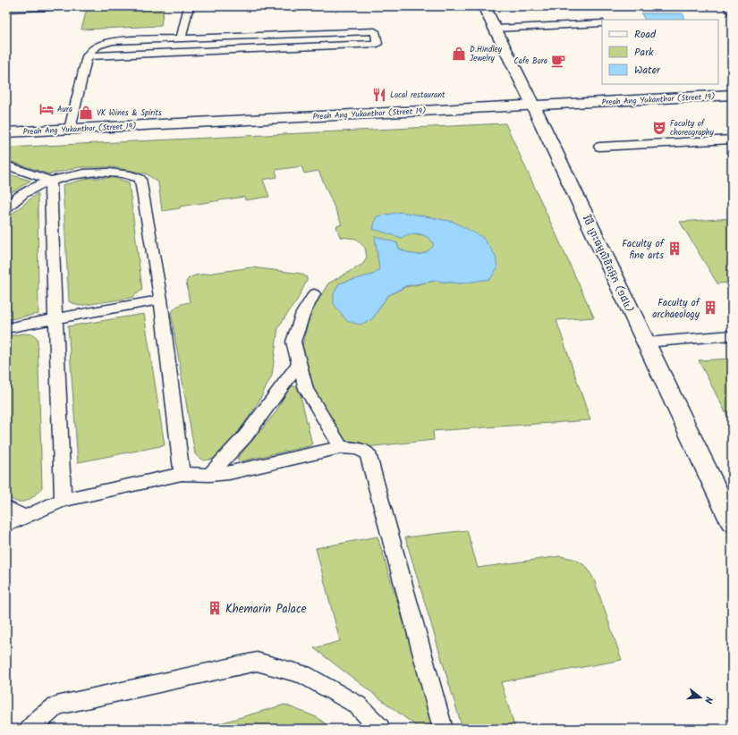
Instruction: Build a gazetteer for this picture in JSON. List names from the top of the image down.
{
  "streets": {
    "street": ["Preah Ang Yukanthor (Street 19)", "វិថី ព្រះធម្មលិខិតអ៊ុក (១៨៤)"]
  },
  "crossings": [
    ["Preah Ang Yukanthor (Street 19)", "វិថី ព្រះធម្មលិខិតអ៊ុក (១៨៤)"]
  ],
  "places": {
    "shop": ["D.Hindley Jewelry", "VK Wines & Spirits"],
    "cafe": ["Cafe Bora"],
    "restaurant": ["Local restaurant"],
    "hotel": ["Aura"],
    "theatre": ["Faculty of choreography"],
    "building": ["Faculty of fine arts", "Faculty of archaeology", "Khemarin Palace"]
  },
  "legend": ["Road", "Park", "Water"],
  "north": "right"
}
